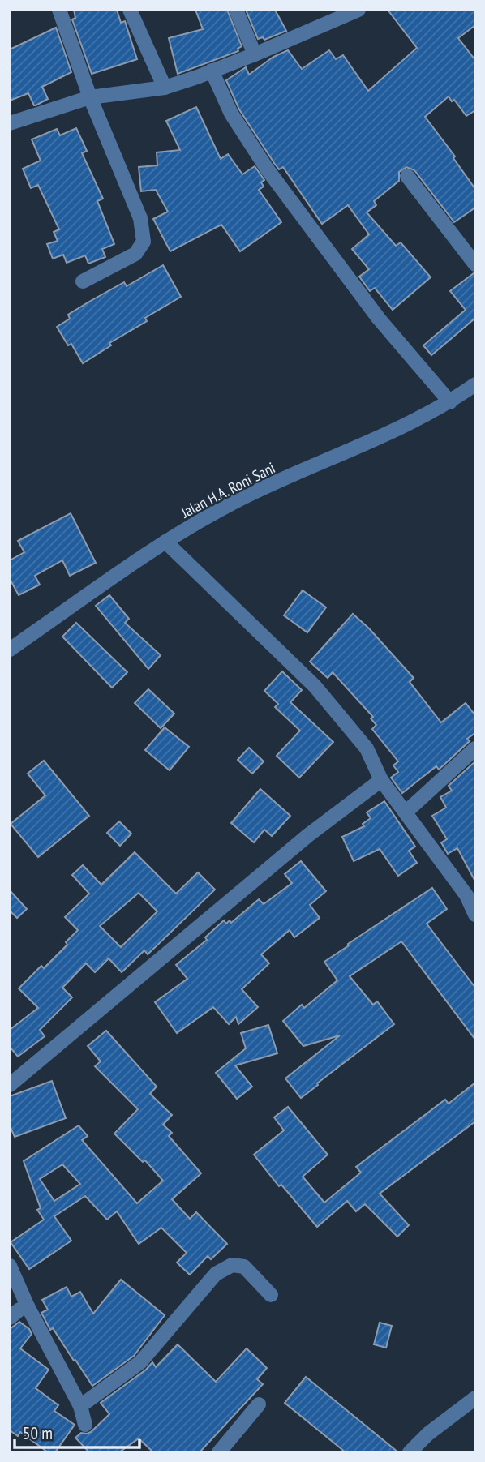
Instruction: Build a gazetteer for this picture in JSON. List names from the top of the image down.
{
  "streets": {
    "street": ["Jalan H.A. Roni Sani"]
  },
  "scale_bar": "50 m"
}
